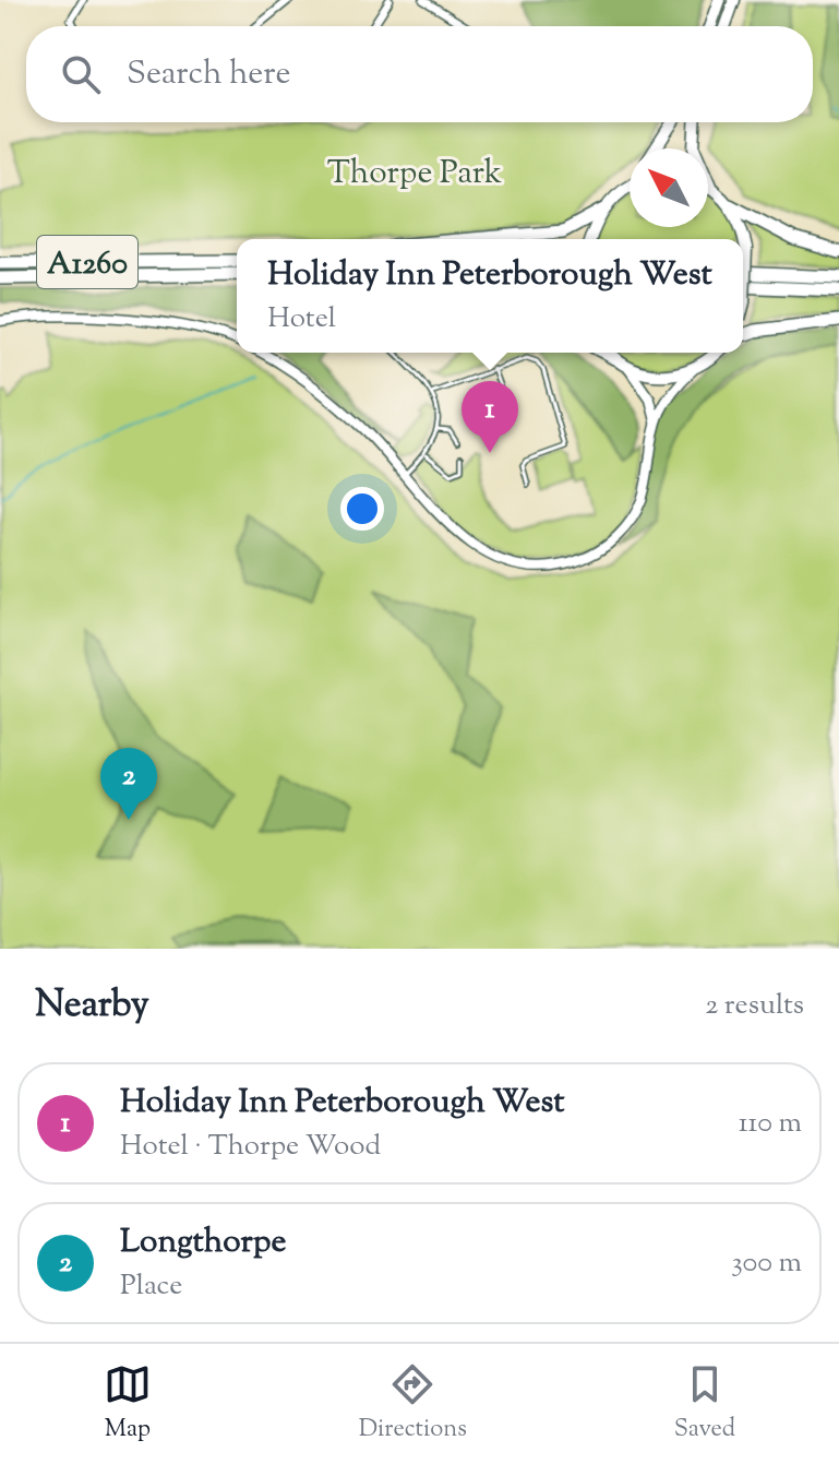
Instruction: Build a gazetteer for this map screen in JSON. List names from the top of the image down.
{
  "streets": {
    "highway": ["A1260"]
  },
  "parks": ["Thorpe Park"],
  "north": "top left",
  "page": {
    "search": "Search here",
    "popup": ["Holiday Inn Peterborough West", "Hotel"],
    "pins": ["1", "2"],
    "heading": ["Nearby", "2 results"],
    "list": [
      {
        "mark": "1",
        "name": "Holiday Inn Peterborough West",
        "note": "Hotel · Thorpe Wood",
        "value": "110 m"
      },
      {
        "mark": "2",
        "name": "Longthorpe",
        "note": "Place",
        "value": "300 m"
      }
    ],
    "nav": ["Map", "Directions", "Saved"]
  }
}
